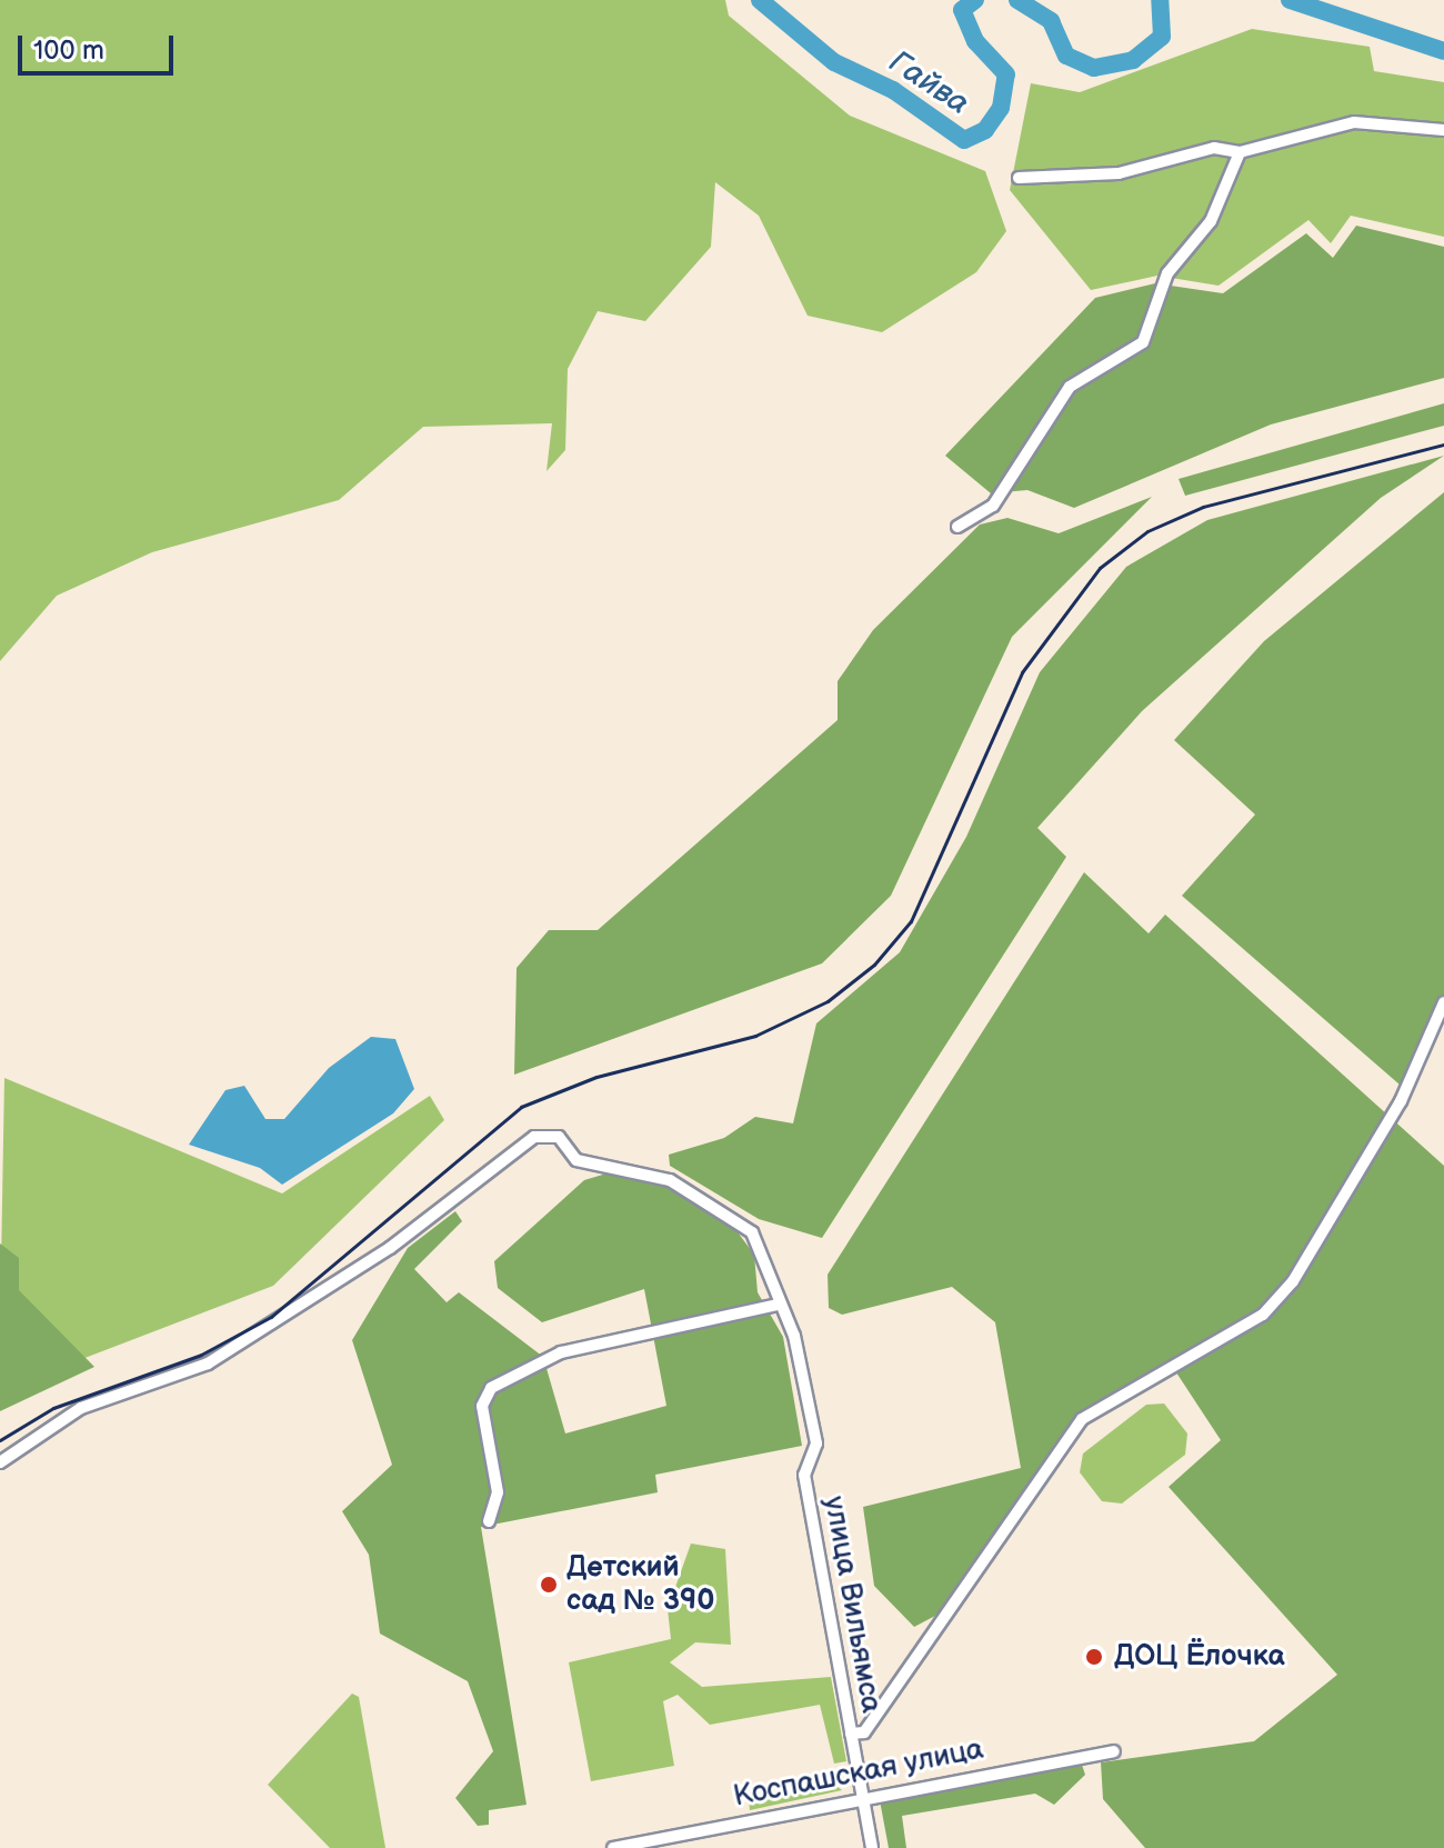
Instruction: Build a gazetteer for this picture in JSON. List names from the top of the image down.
{
  "streets": {
    "street": ["улица Вильямса", "Коспашская улица"]
  },
  "crossings": [
    ["улица Вильямса", "Коспашская улица"]
  ],
  "water": ["Гайва"],
  "places": ["Детский сад № 390", "ДОЦ Ёлочка"],
  "scale_bar": "100 m"
}
